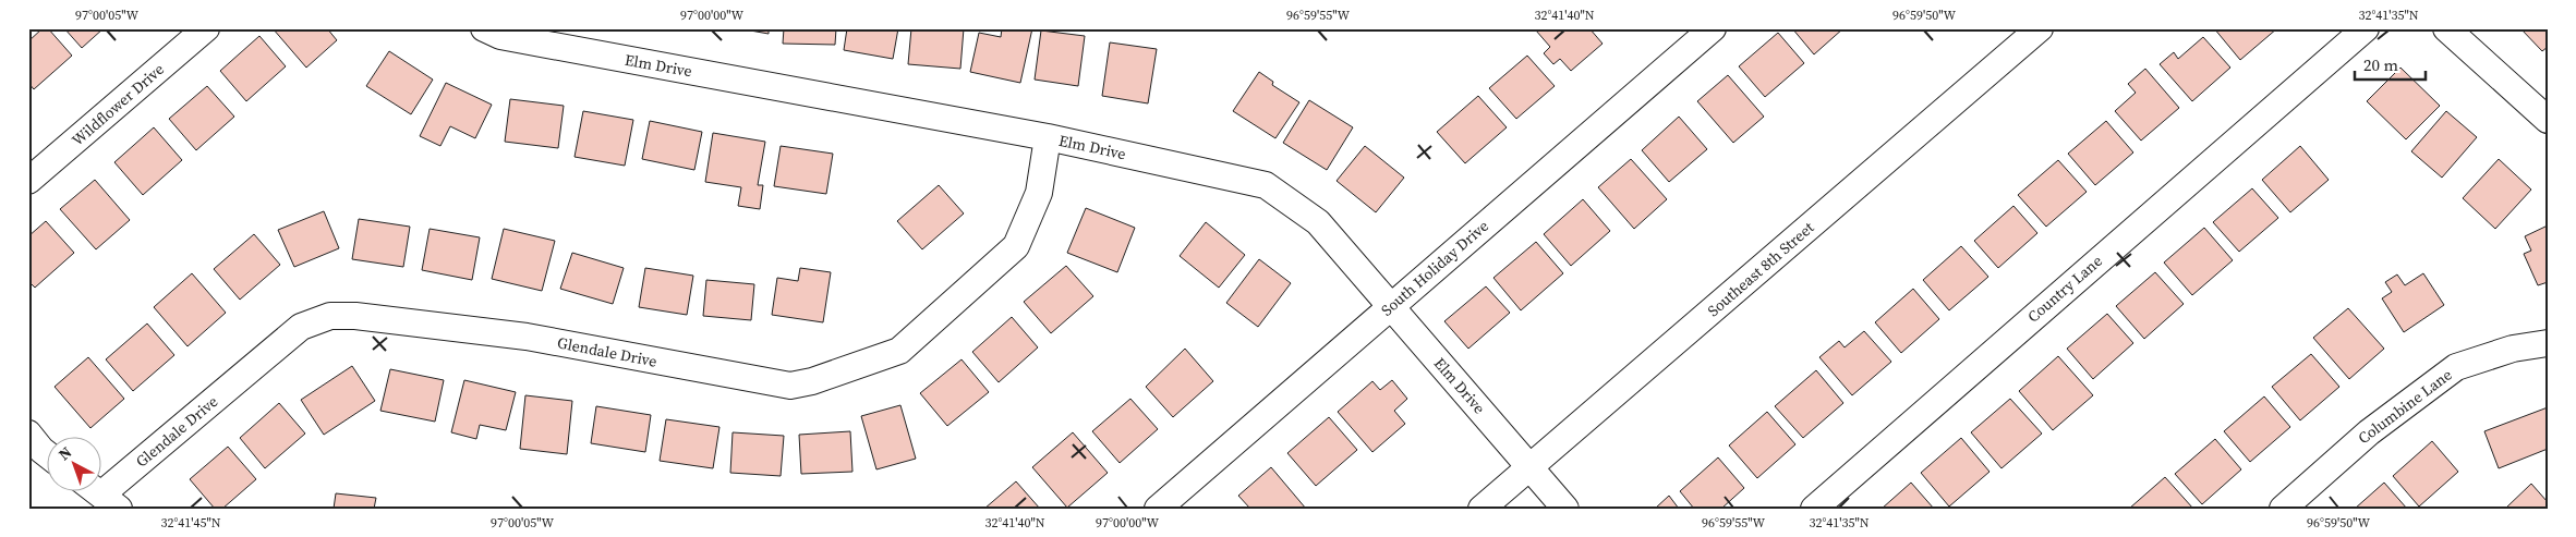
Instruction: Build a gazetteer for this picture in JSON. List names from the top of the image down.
{
  "streets": {
    "street": [
      "Elm Drive",
      "Wildflower Drive",
      "South Holiday Drive",
      "Southeast 8th Street",
      "Country Lane",
      "Glendale Drive",
      "Columbine Lane"
    ]
  },
  "crossings": [
    ["Elm Drive", "South Holiday Drive"],
    ["Elm Drive", "Southeast 8th Street"],
    ["Elm Drive", "Glendale Drive"]
  ],
  "scale_bar": "20 m",
  "north": "top left",
  "coordinates": [
    "97°00'05\"W",
    "97°00'00\"W",
    "96°59'55\"W",
    "32°41'40\"N",
    "96°59'50\"W",
    "32°41'35\"N",
    "32°41'45\"N"
  ]
}
